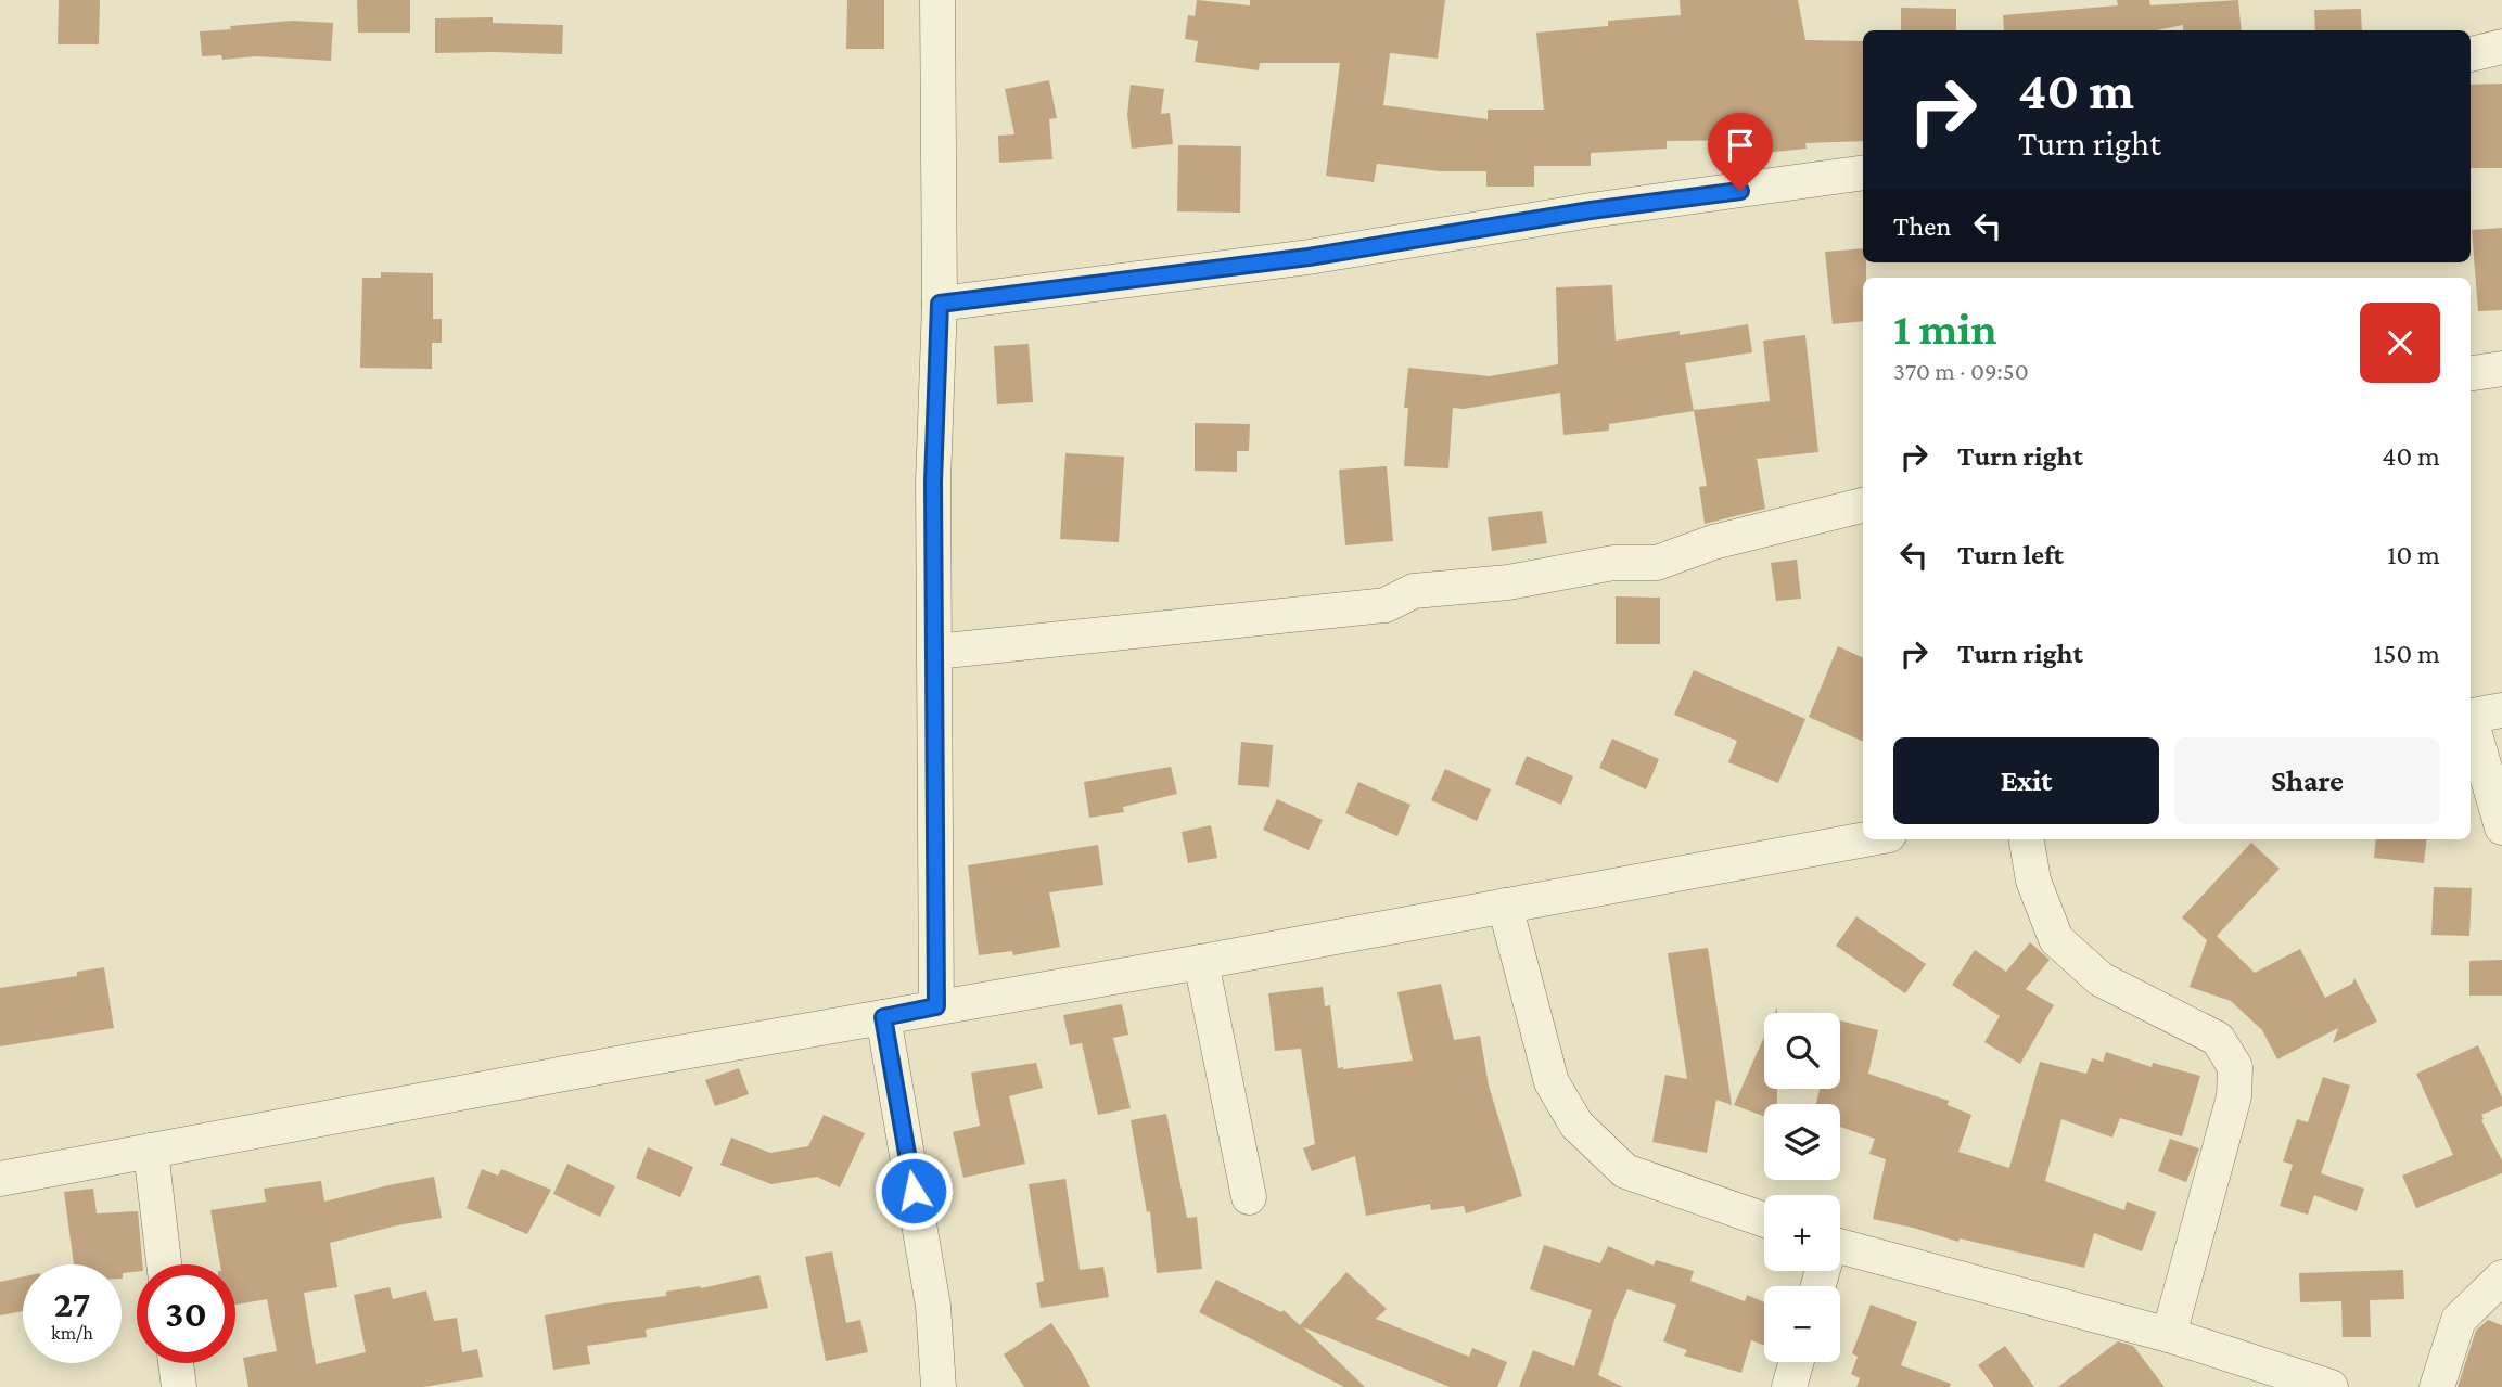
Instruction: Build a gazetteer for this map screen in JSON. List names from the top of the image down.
{
  "page": {
    "turn": ["40 m", "Turn right"],
    "then": "Then",
    "heading": ["1 min", "370 m · 09:50"],
    "list": [
      {
        "name": "Turn right",
        "value": "40 m"
      },
      {
        "name": "Turn left",
        "value": "10 m"
      },
      {
        "name": "Turn right",
        "value": "150 m"
      }
    ],
    "buttons": ["Exit", "Share"],
    "map_buttons": ["+", "−"],
    "speed": "27 km/h",
    "limit": "30"
  }
}
